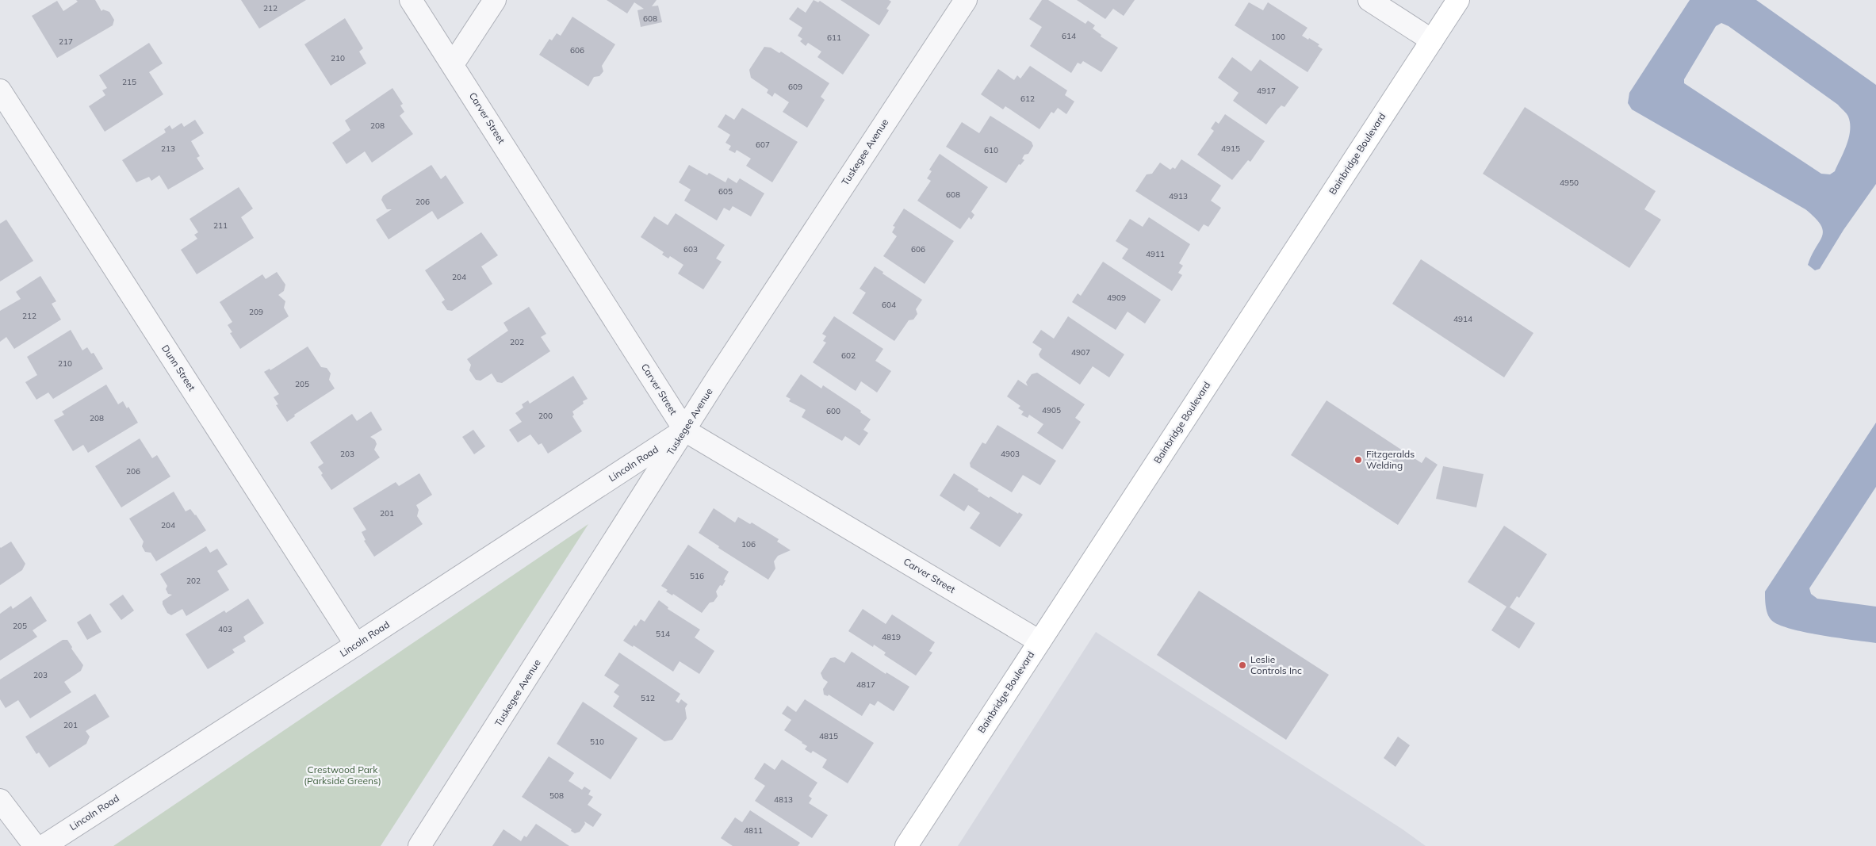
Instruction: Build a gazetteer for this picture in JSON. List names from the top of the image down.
{
  "streets": {
    "main road": ["Bainbridge Boulevard"],
    "street": [
      "Carver Street",
      "Tuskegee Avenue",
      "Dunn Street",
      "Lincoln Road"
    ]
  },
  "crossings": [
    ["Carver Street", "Tuskegee Avenue"],
    ["Carver Street", "Bainbridge Boulevard"],
    ["Carver Street", "Lincoln Road"],
    ["Tuskegee Avenue", "Lincoln Road"],
    ["Dunn Street", "Lincoln Road"]
  ],
  "parks": ["Crestwood Park (Parkside Greens)"],
  "places": ["Fitzgeralds Welding", "Leslie Controls Inc"],
  "house_numbers": [
    "212",
    "608",
    "614",
    "100",
    "611",
    "217",
    "606",
    "210",
    "215",
    "609",
    "4917",
    "612",
    "208",
    "607",
    "213",
    "4915",
    "610",
    "4950",
    "605",
    "608",
    "4913",
    "206",
    "211",
    "603",
    "606",
    "4911",
    "204",
    "4909",
    "604",
    "209",
    "212",
    "4914",
    "202",
    "4907",
    "602",
    "210",
    "205",
    "4905",
    "600",
    "200",
    "208",
    "203",
    "4903",
    "206",
    "201",
    "204",
    "106",
    "516",
    "202",
    "205",
    "403",
    "514",
    "4819",
    "203",
    "4817",
    "512",
    "201",
    "4815",
    "510",
    "508",
    "4813",
    "4811"
  ]
}
